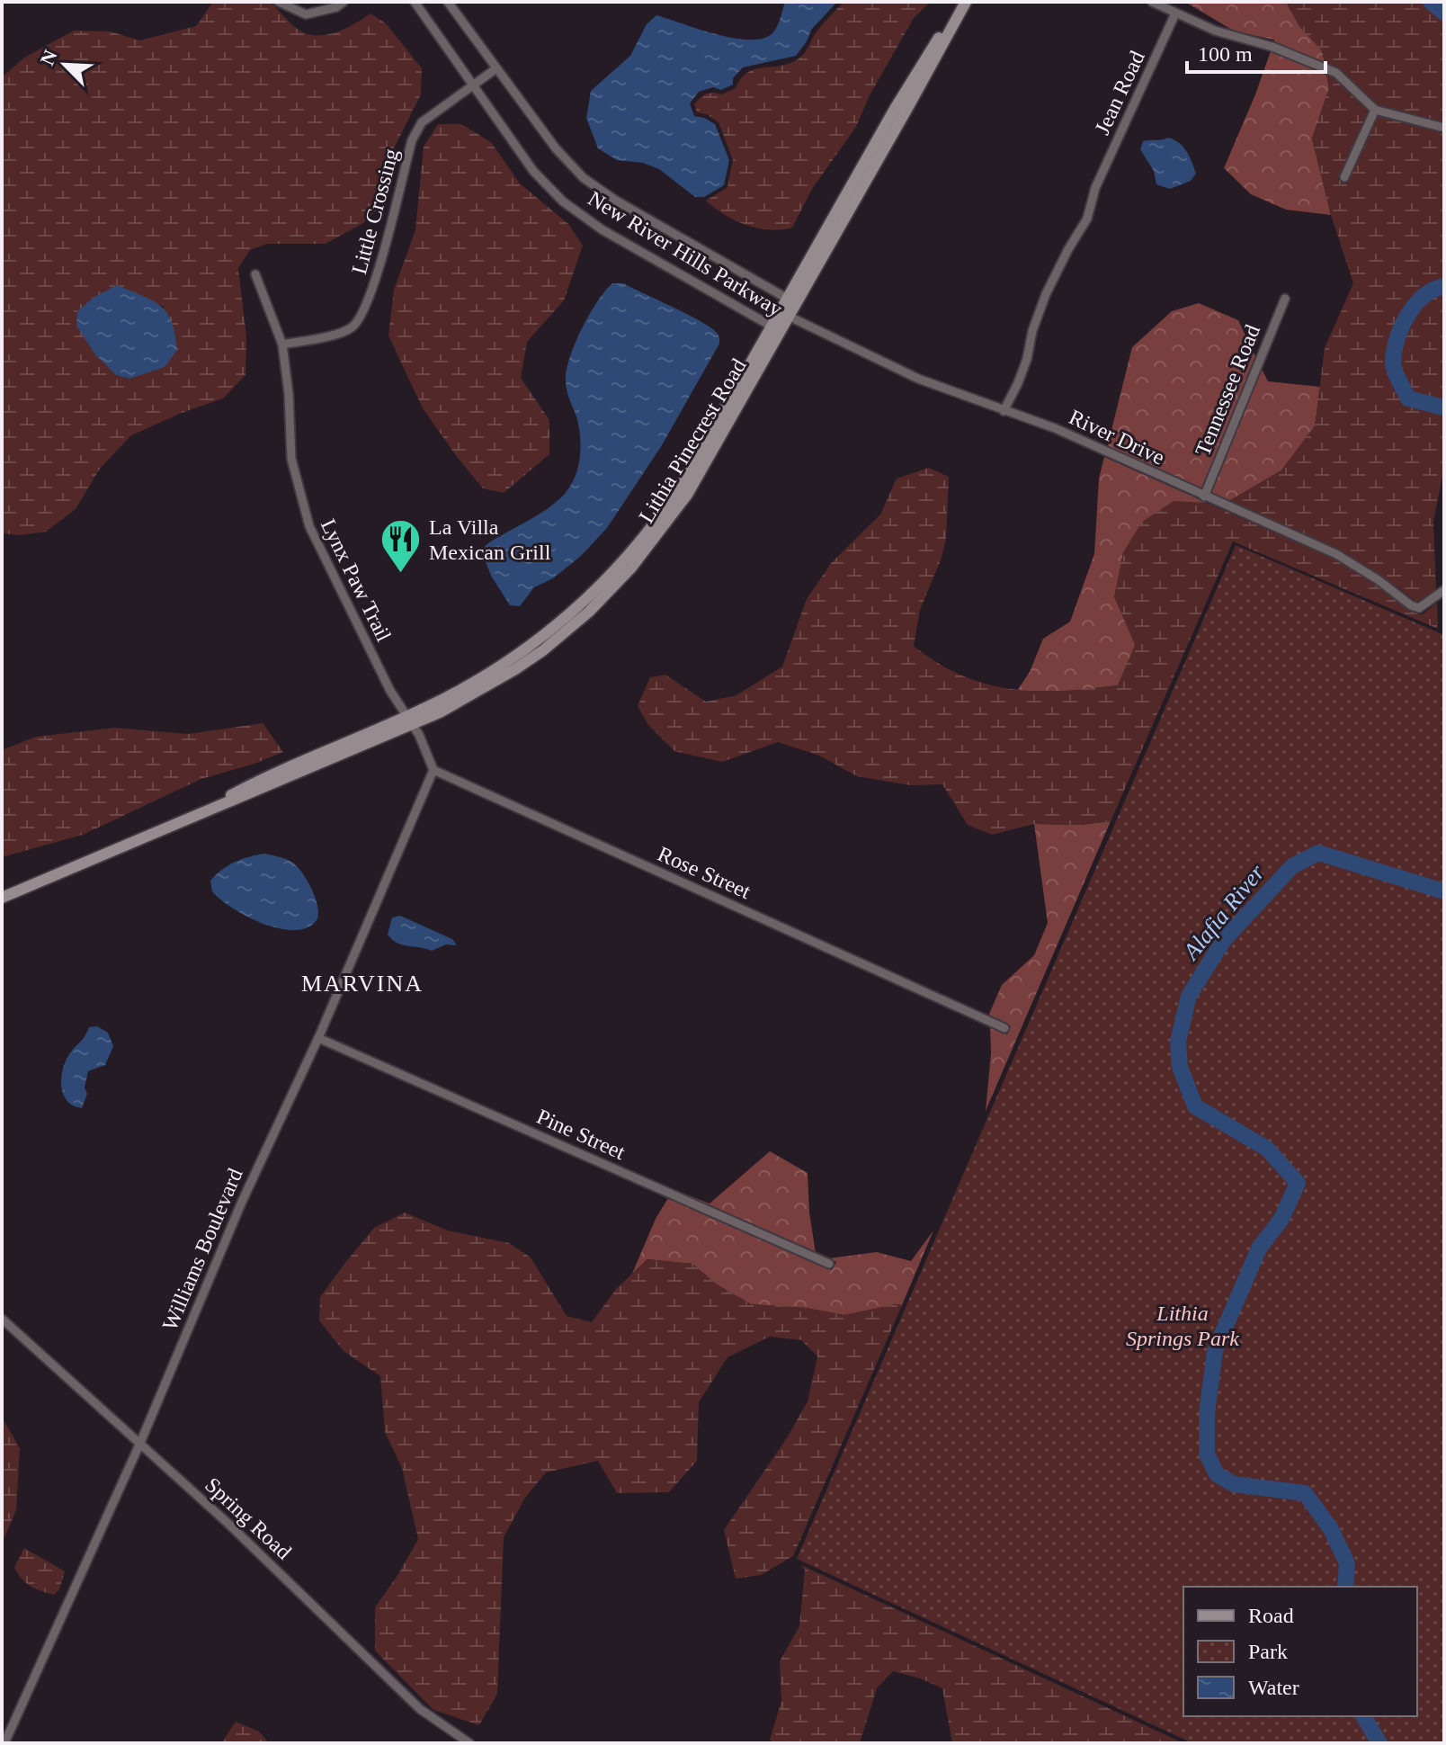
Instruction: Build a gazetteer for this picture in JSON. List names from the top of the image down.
{
  "streets": {
    "main road": ["Lithia Pinecrest Road"],
    "street": [
      "Jean Road",
      "Little Crossing",
      "New River Hills Parkway",
      "Tennessee Road",
      "River Drive",
      "Lynx Paw Trail",
      "Rose Street",
      "Pine Street",
      "Williams Boulevard",
      "Spring Road"
    ]
  },
  "crossings": [
    ["Jean Road", "River Drive"],
    ["Little Crossing", "New River Hills Parkway"],
    ["Little Crossing", "Lynx Paw Trail"],
    ["New River Hills Parkway", "Lithia Pinecrest Road"],
    ["Tennessee Road", "River Drive"],
    ["River Drive", "Lithia Pinecrest Road"],
    ["Lithia Pinecrest Road", "Lynx Paw Trail"],
    ["Rose Street", "Williams Boulevard"],
    ["Pine Street", "Williams Boulevard"],
    ["Williams Boulevard", "Spring Road"]
  ],
  "districts": ["MARVINA"],
  "water": ["Alafia River"],
  "parks": ["Lithia Springs Park"],
  "places": {
    "restaurant": ["La Villa Mexican Grill"]
  },
  "legend": ["Road", "Park", "Water"],
  "scale_bar": "100 m",
  "north": "top left"
}
